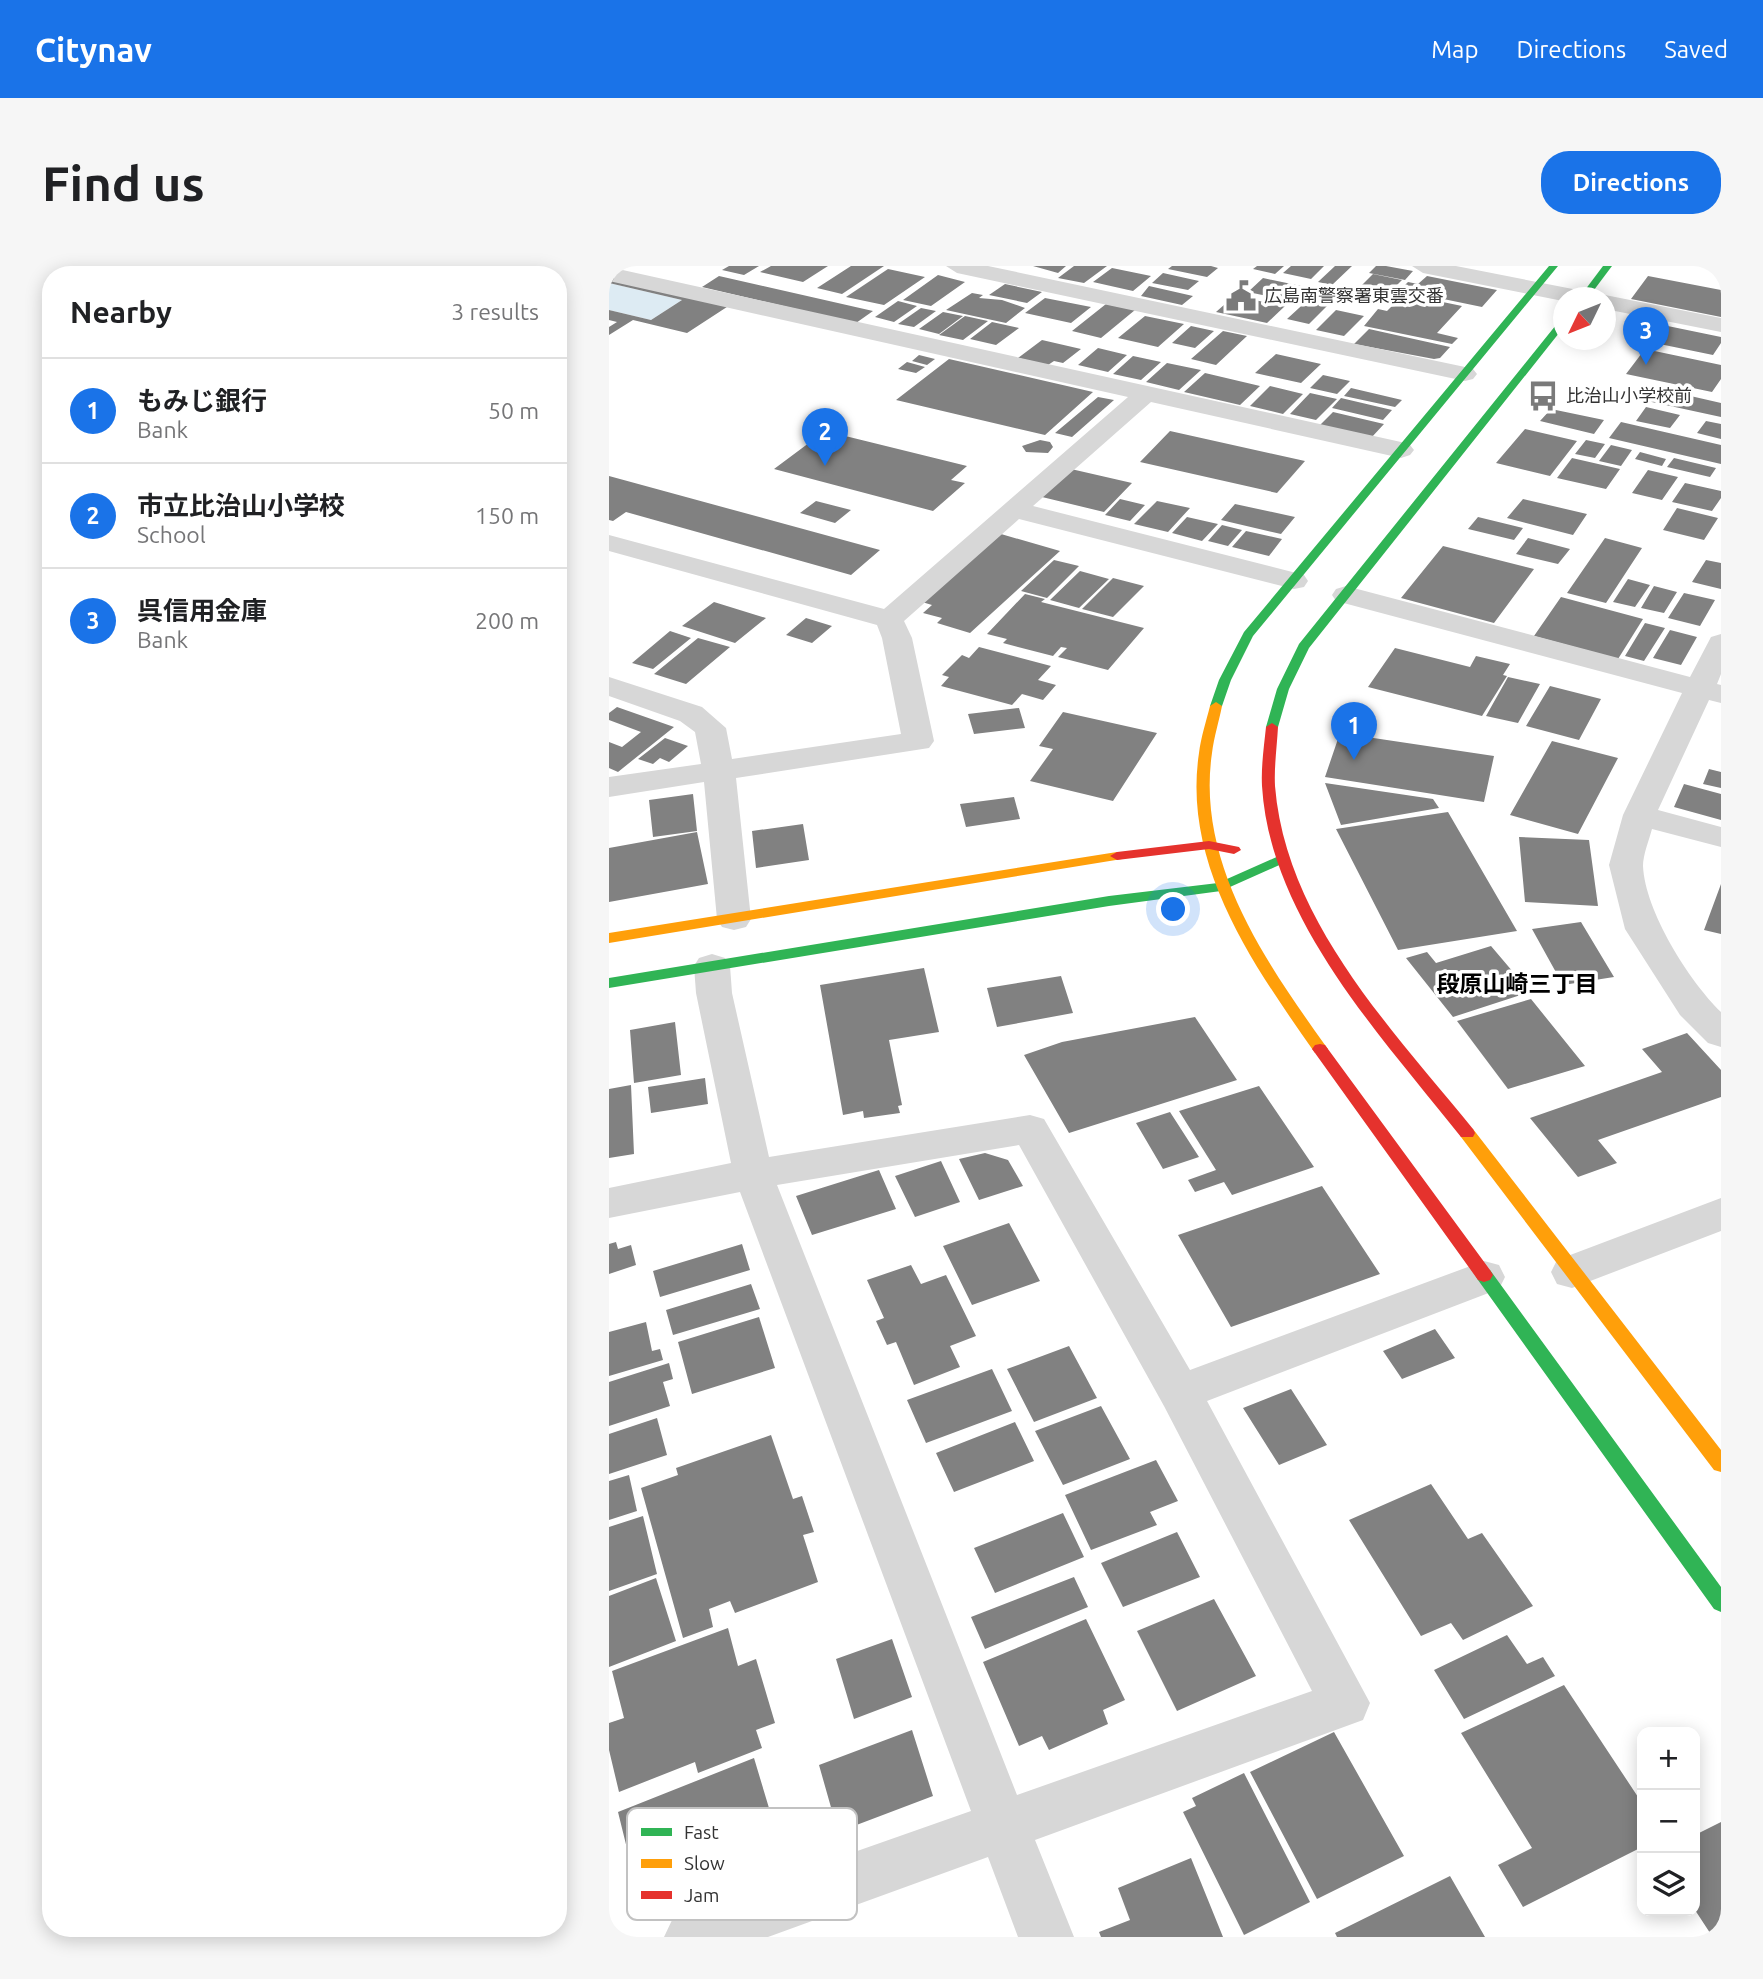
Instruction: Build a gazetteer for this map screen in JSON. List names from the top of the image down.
{
  "districts": ["段原山崎三丁目"],
  "places": {
    "public building": ["広島南警察署東雲交番"],
    "bus stop": ["比治山小学校前"]
  },
  "legend": ["Fast", "Slow", "Jam"],
  "north": "bottom left",
  "page": {
    "header": "Citynav",
    "nav": ["Map", "Directions", "Saved"],
    "buttons": "Directions",
    "title": "Find us",
    "heading": ["Nearby", "3 results"],
    "pins": ["3", "2", "1"],
    "list": [
      {
        "mark": "1",
        "name": "もみじ銀行",
        "note": "Bank",
        "value": "50 m"
      },
      {
        "mark": "2",
        "name": "市立比治山小学校",
        "note": "School",
        "value": "150 m"
      },
      {
        "mark": "3",
        "name": "呉信用金庫",
        "note": "Bank",
        "value": "200 m"
      }
    ],
    "map_buttons": ["+", "−"]
  }
}
